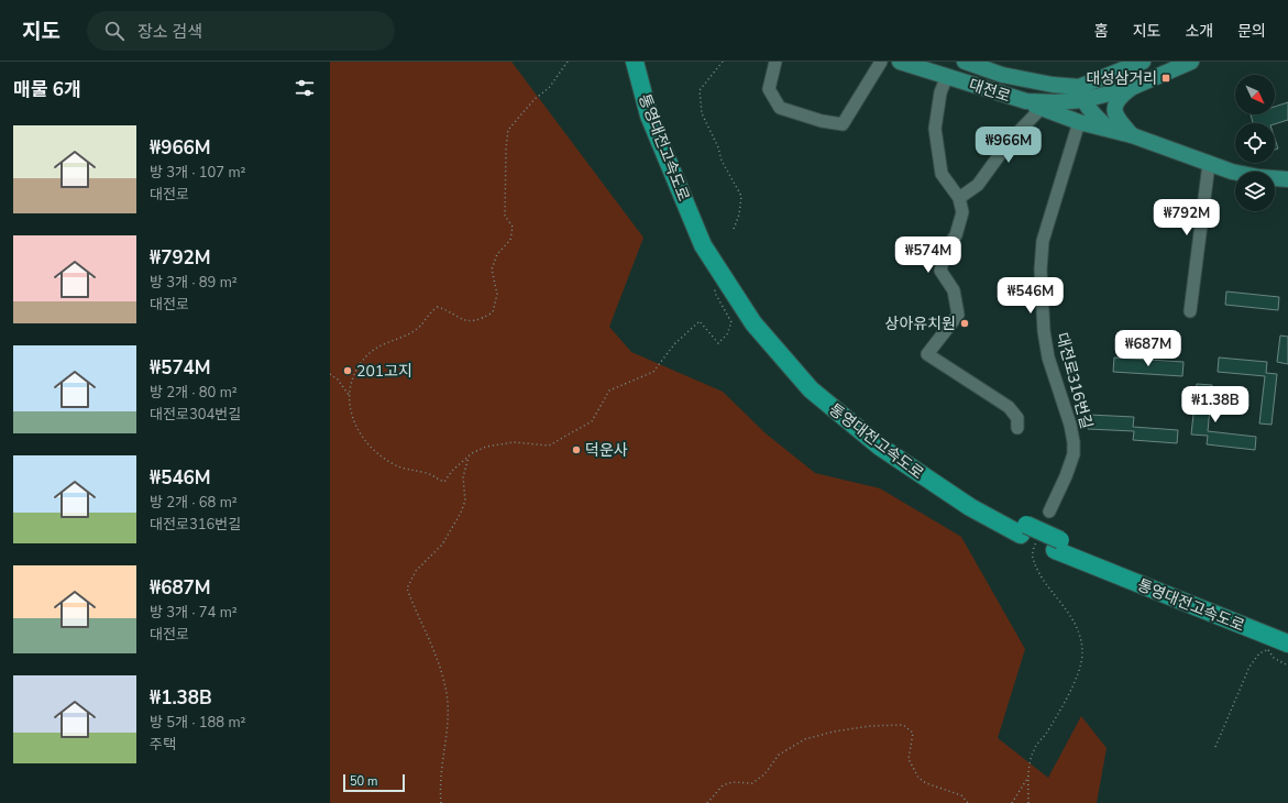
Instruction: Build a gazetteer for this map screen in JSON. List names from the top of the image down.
{
  "streets": {
    "highway": ["통영대전고속도로"],
    "main road": ["대전로"],
    "street": ["대전로316번길"]
  },
  "places": {
    "transit": ["대성삼거리"],
    "other": ["상아유치원", "201고지", "덕운사"]
  },
  "scale_bar": "50 m",
  "north": "bottom right",
  "page": {
    "header": "지도",
    "search": "장소 검색",
    "nav": [
      "홈",
      "지도",
      "소개",
      "문의"
    ],
    "heading": "매물 6개",
    "list": [
      {
        "name": "₩966M",
        "note": "방 3개 · 107 m² · 대전로"
      },
      {
        "name": "₩792M",
        "note": "방 3개 · 89 m² · 대전로"
      },
      {
        "name": "₩574M",
        "note": "방 2개 · 80 m² · 대전로304번길"
      },
      {
        "name": "₩546M",
        "note": "방 2개 · 68 m² · 대전로316번길"
      },
      {
        "name": "₩687M",
        "note": "방 3개 · 74 m² · 대전로"
      },
      {
        "name": "₩1.38B",
        "note": "방 5개 · 188 m² · 주택"
      }
    ],
    "price": [
      "₩966M",
      "₩792M",
      "₩574M",
      "₩546M",
      "₩687M",
      "₩1.38B"
    ],
    "scale": "50 m"
  }
}
